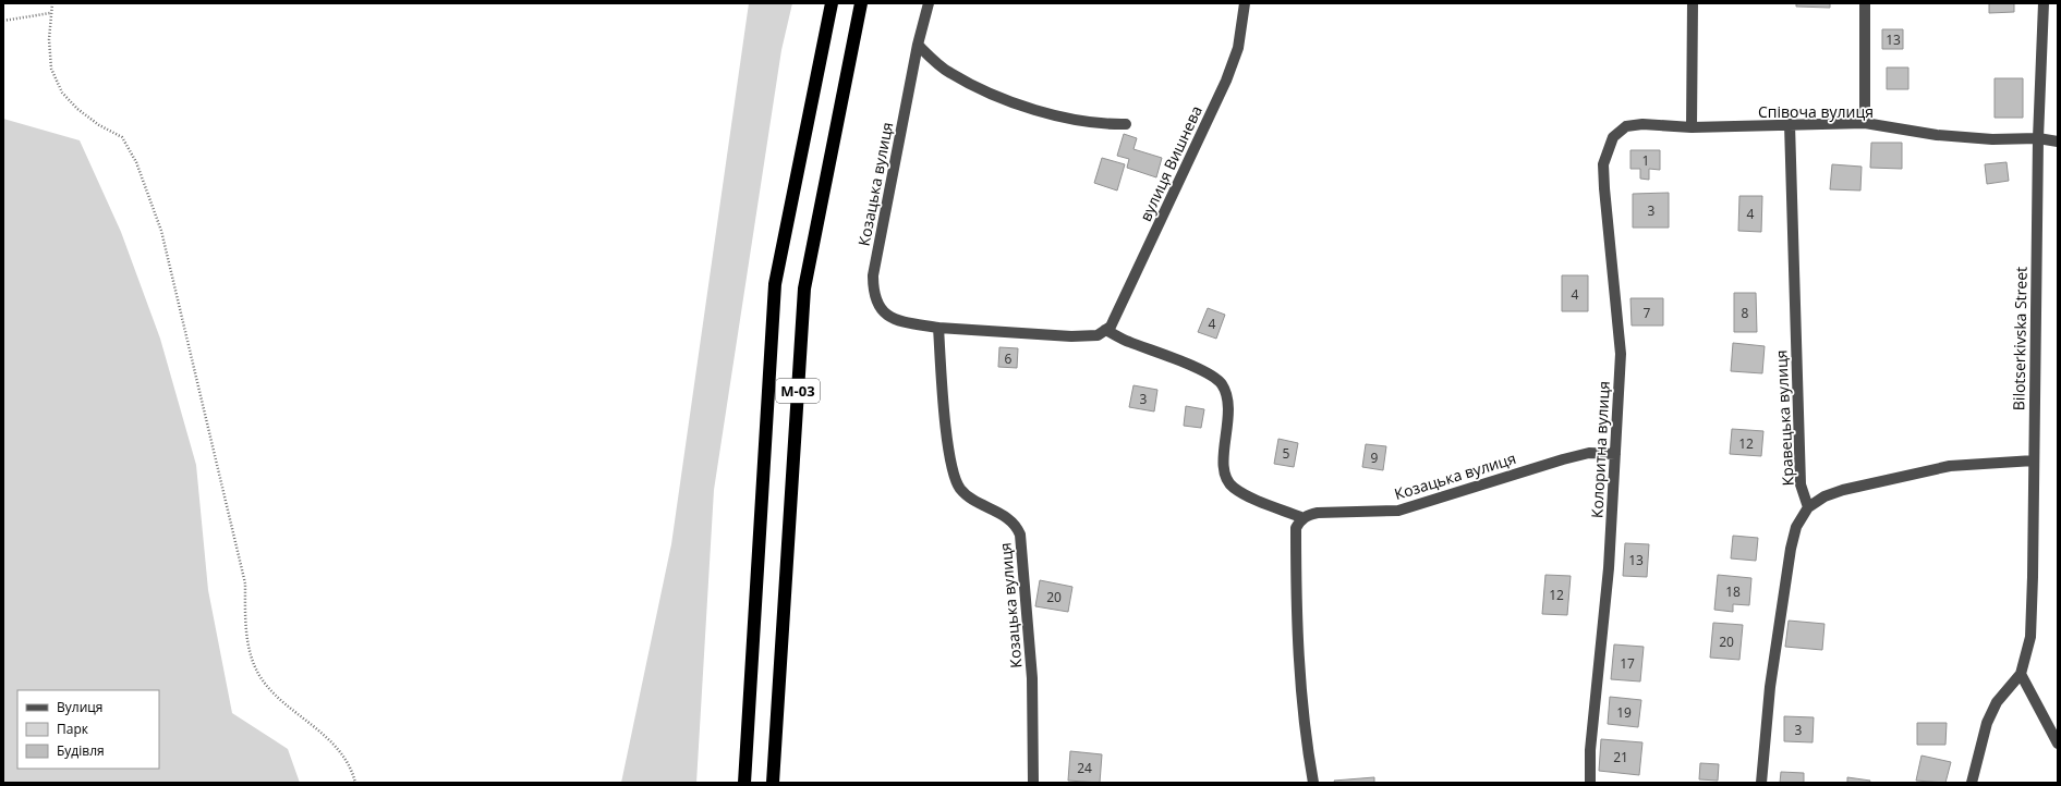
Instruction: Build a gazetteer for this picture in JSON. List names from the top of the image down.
{
  "streets": {
    "highway": ["М-03"],
    "street": [
      "Співоча вулиця",
      "вулиця Вишнева",
      "Козацька вулиця",
      "Bilotserkivska Street",
      "Кравецька вулиця",
      "Колоритна вулиця"
    ]
  },
  "crossings": [
    ["Співоча вулиця", "Bilotserkivska Street"],
    ["Співоча вулиця", "Кравецька вулиця"],
    ["Співоча вулиця", "Колоритна вулиця"],
    ["вулиця Вишнева", "Козацька вулиця"],
    ["Козацька вулиця", "Колоритна вулиця"]
  ],
  "house_numbers": [
    "13",
    "1",
    "3",
    "4",
    "4",
    "7",
    "8",
    "4",
    "6",
    "3",
    "12",
    "5",
    "9",
    "13",
    "18",
    "12",
    "20",
    "20",
    "17",
    "19",
    "3",
    "21",
    "24"
  ],
  "legend": ["Вулиця", "Парк", "Будівля"]
}
